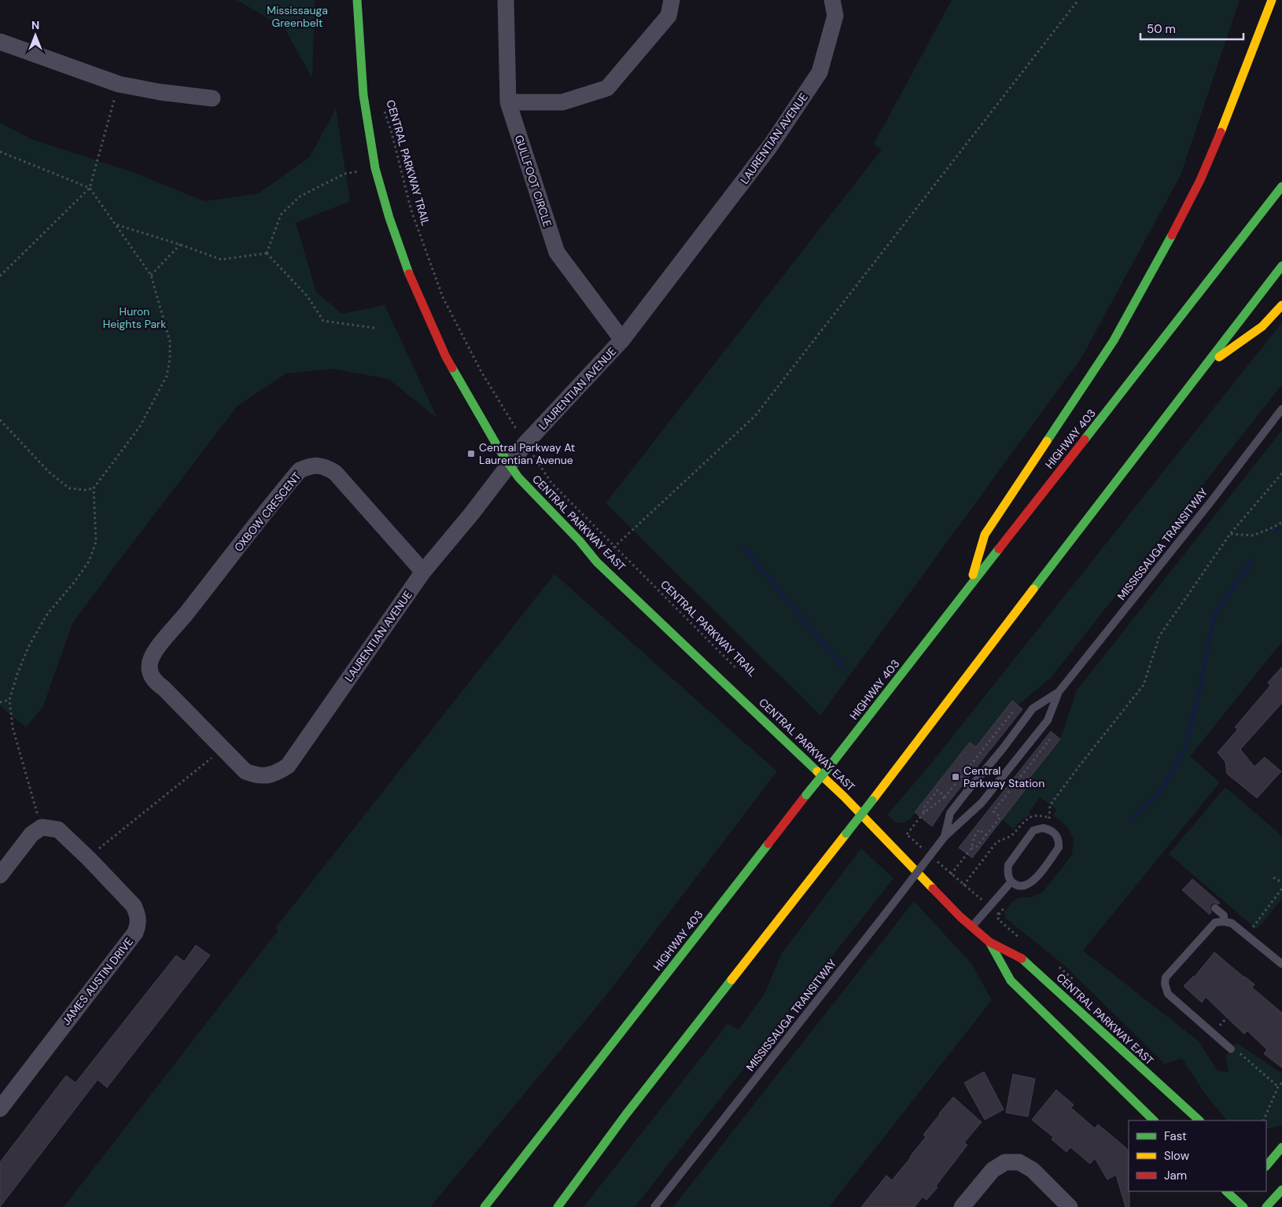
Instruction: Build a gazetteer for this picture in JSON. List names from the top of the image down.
{
  "streets": {
    "main road": ["HIGHWAY 403", "CENTRAL PARKWAY EAST"],
    "street": [
      "LAURENTIAN AVENUE",
      "GULLFOOT CIRCLE",
      "OXBOW CRESCENT",
      "JAMES AUSTIN DRIVE"
    ],
    "lane": ["MISSISSAUGA TRANSITWAY"],
    "path": ["CENTRAL PARKWAY TRAIL"]
  },
  "crossings": [
    ["LAURENTIAN AVENUE", "GULLFOOT CIRCLE"],
    ["LAURENTIAN AVENUE", "OXBOW CRESCENT"],
    ["LAURENTIAN AVENUE", "CENTRAL PARKWAY EAST"]
  ],
  "parks": ["Mississauga Greenbelt", "Huron Heights Park"],
  "places": {
    "transit": ["Central Parkway At Laurentian Avenue", "Central Parkway Station"]
  },
  "legend": ["Fast", "Slow", "Jam"],
  "scale_bar": "50 m",
  "north": "top"
}
